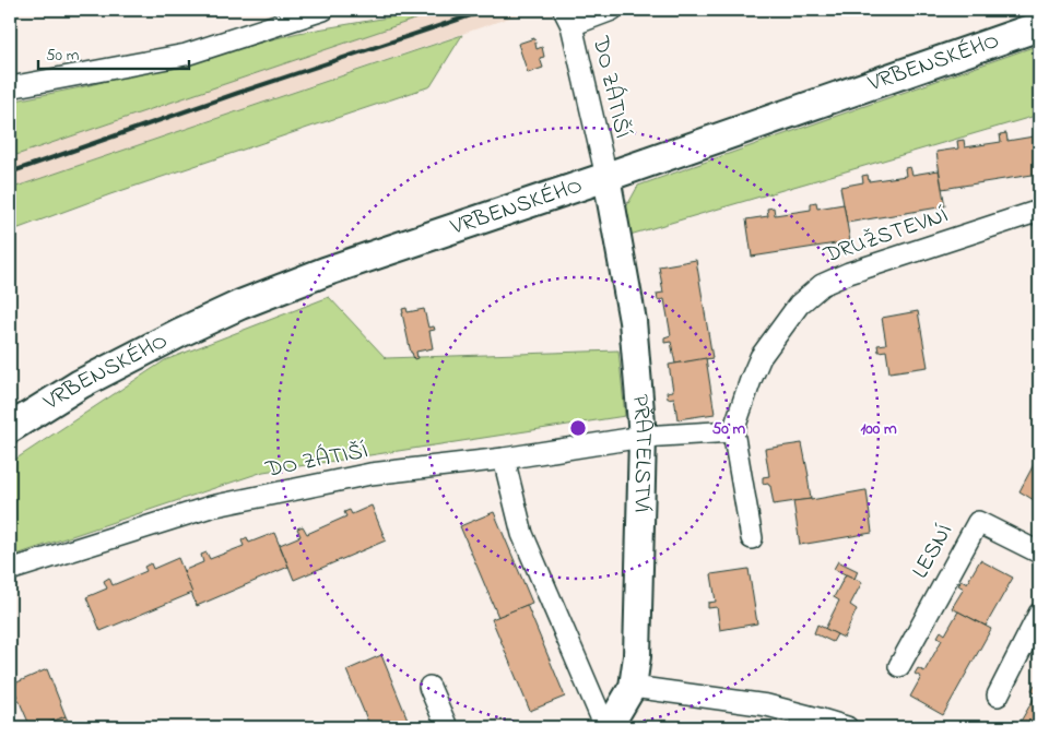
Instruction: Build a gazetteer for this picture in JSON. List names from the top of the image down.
{
  "streets": {
    "main road": ["VRBENSKÉHO"],
    "street": [
      "DO ZÁTIŠÍ",
      "DRUŽSTEVNÍ",
      "PŘÁTELSTVÍ",
      "LESNÍ"
    ]
  },
  "crossings": [
    ["VRBENSKÉHO", "DO ZÁTIŠÍ"],
    ["VRBENSKÉHO", "PŘÁTELSTVÍ"],
    ["DO ZÁTIŠÍ", "PŘÁTELSTVÍ"]
  ],
  "scale_bar": "50 m",
  "rings": ["50 m", "100 m"]
}
